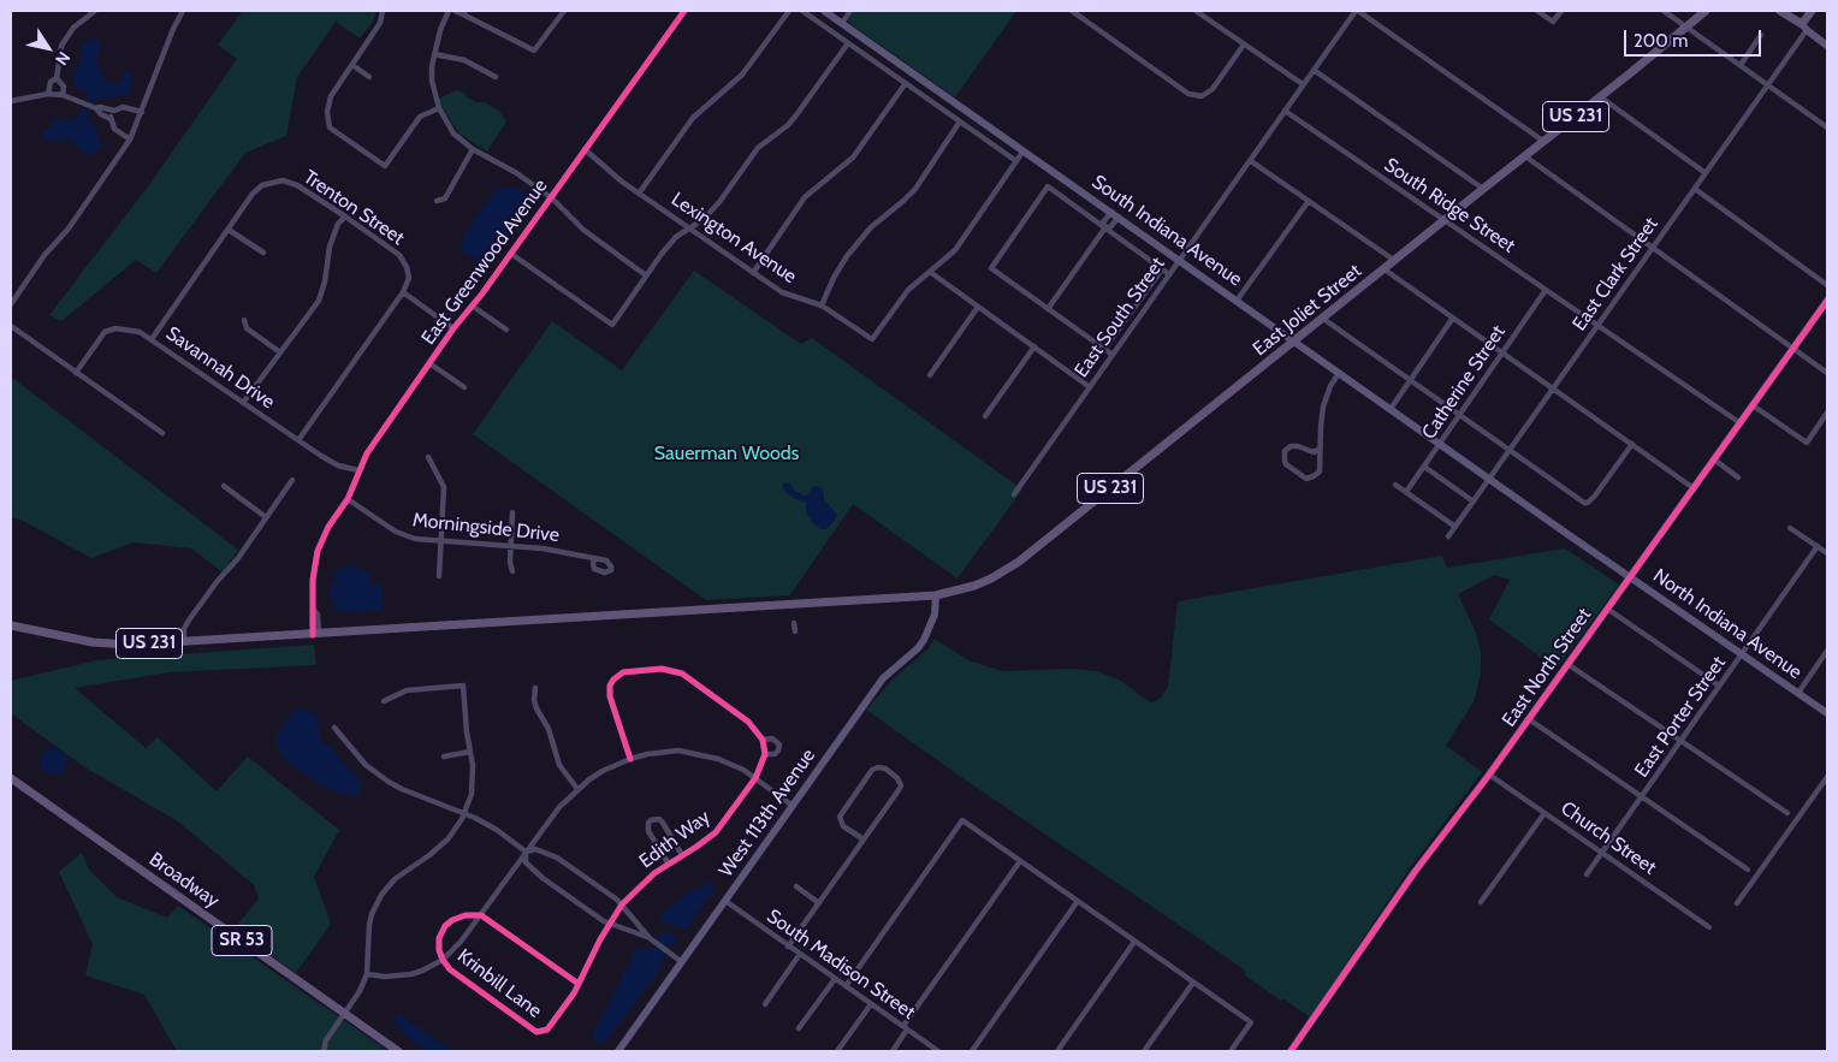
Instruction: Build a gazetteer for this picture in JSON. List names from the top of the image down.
{
  "streets": {
    "main road": [
      "US 231",
      "East Joliet Street",
      "Broadway",
      "SR 53"
    ],
    "street": [
      "South Ridge Street",
      "Trenton Street",
      "South Indiana Avenue",
      "Lexington Avenue",
      "East Greenwood Avenue",
      "East Clark Street",
      "East South Street",
      "Savannah Drive",
      "Catherine Street",
      "Morningside Drive",
      "North Indiana Avenue",
      "East North Street",
      "East Porter Street",
      "West 113th Avenue",
      "Church Street",
      "Edith Way",
      "South Madison Street",
      "Krinbill Lane"
    ]
  },
  "crossings": [
    ["US 231", "East Greenwood Avenue"],
    ["US 231", "East Joliet Street"],
    ["US 231", "West 113th Avenue"],
    ["South Ridge Street", "East Clark Street"],
    ["South Ridge Street", "East Joliet Street"],
    ["South Ridge Street", "East South Street"],
    ["South Ridge Street", "Catherine Street"],
    ["South Ridge Street", "East North Street"],
    ["South Indiana Avenue", "East Clark Street"],
    ["South Indiana Avenue", "East Joliet Street"],
    ["South Indiana Avenue", "East South Street"],
    ["South Indiana Avenue", "Catherine Street"],
    ["South Indiana Avenue", "North Indiana Avenue"],
    ["Lexington Avenue", "East Greenwood Avenue"],
    ["East Greenwood Avenue", "Savannah Drive"],
    ["East Greenwood Avenue", "Morningside Drive"],
    ["East Clark Street", "North Indiana Avenue"],
    ["East Joliet Street", "West 113th Avenue"],
    ["North Indiana Avenue", "East North Street"],
    ["North Indiana Avenue", "East Porter Street"],
    ["East North Street", "Church Street"],
    ["East Porter Street", "Church Street"],
    ["West 113th Avenue", "South Madison Street"],
    ["Edith Way", "Krinbill Lane"]
  ],
  "parks": ["Sauerman Woods"],
  "scale_bar": "200 m",
  "north": "bottom right"
}
